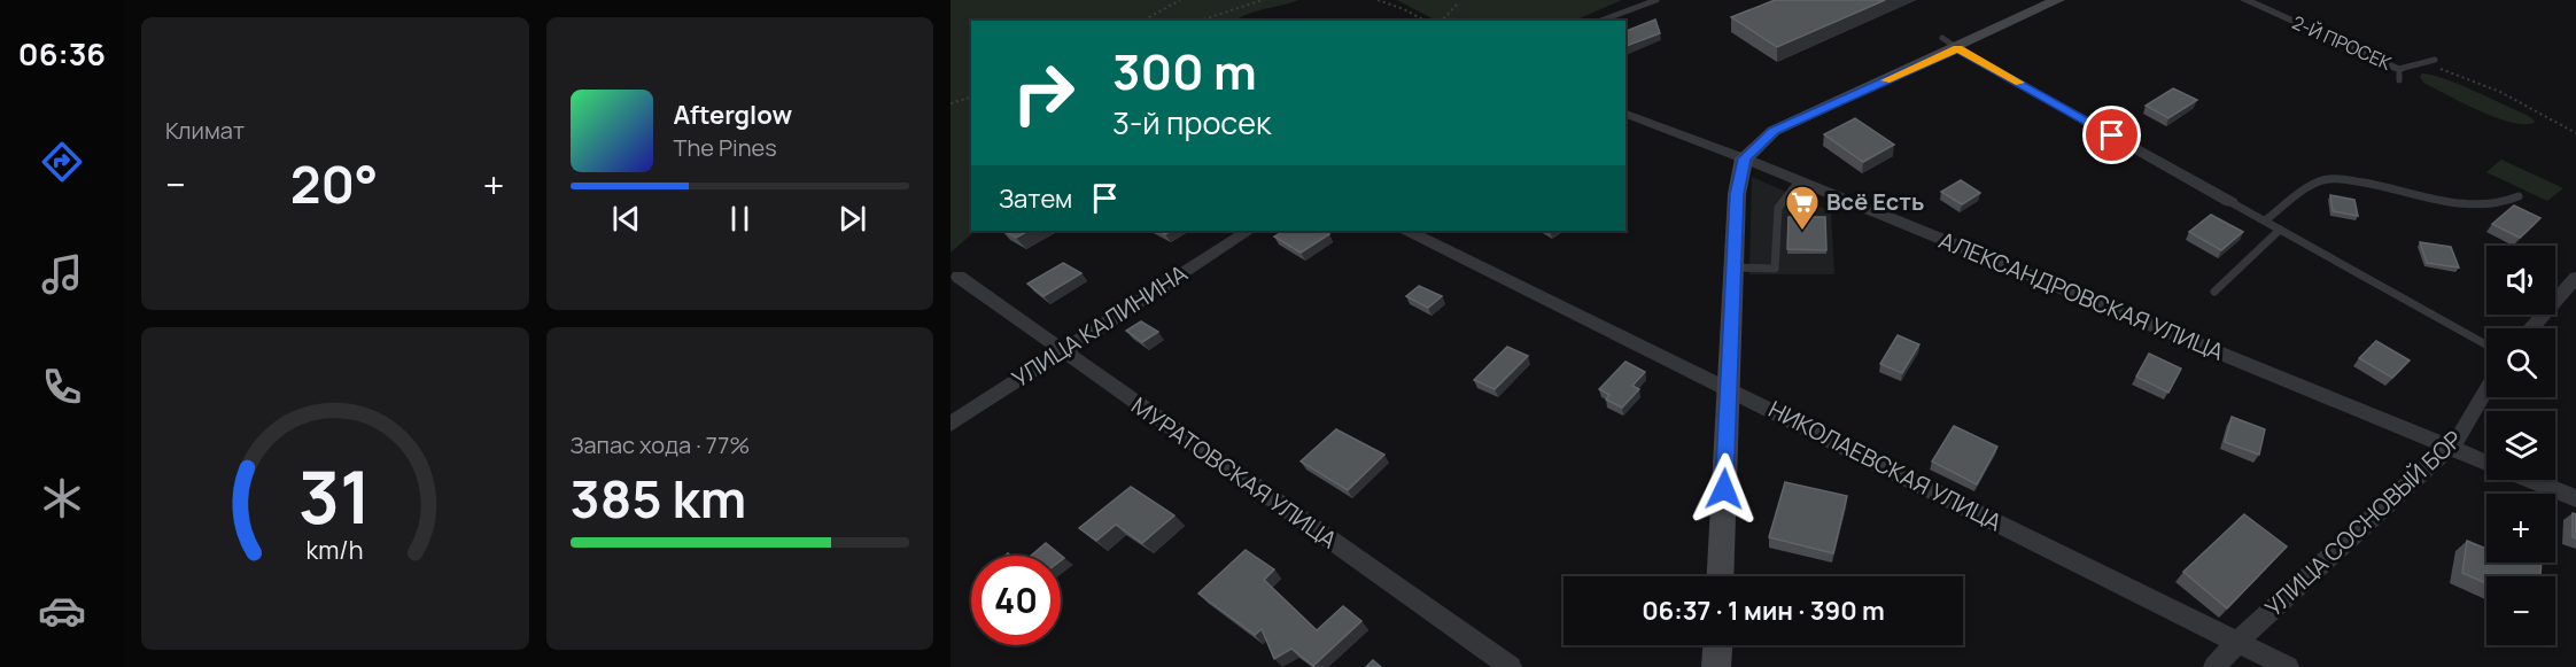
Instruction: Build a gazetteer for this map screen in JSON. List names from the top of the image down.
{
  "streets": {
    "street": [
      "2-Й ПРОСЕК",
      "АЛЕКСАНДРОВСКАЯ УЛИЦА",
      "УЛИЦА КАЛИНИНА",
      "НИКОЛАЕВСКАЯ УЛИЦА",
      "МУРАТОВСКАЯ УЛИЦА",
      "УЛИЦА СОСНОВЫЙ БОР"
    ]
  },
  "crossings": [
    ["АЛЕКСАНДРОВСКАЯ УЛИЦА", "УЛИЦА СОСНОВЫЙ БОР"],
    ["УЛИЦА КАЛИНИНА", "МУРАТОВСКАЯ УЛИЦА"],
    ["НИКОЛАЕВСКАЯ УЛИЦА", "УЛИЦА СОСНОВЫЙ БОР"]
  ],
  "places": {
    "supermarket": ["Всё Есть"]
  },
  "page": {
    "tabs": "06:36",
    "tile": [
      "Климат",
      ["Запас хода · 77%", "385 km"]
    ],
    "turn": ["300 m", "3-й просек"],
    "song": ["Afterglow", "The Pines"],
    "heat": ["−", "20°", "+"],
    "then": "Затем",
    "map_buttons": ["+", "−"],
    "limit": "40",
    "trip": "06:37 · 1 мин · 390 m",
    "gauge": ["31", "km/h"]
  }
}
